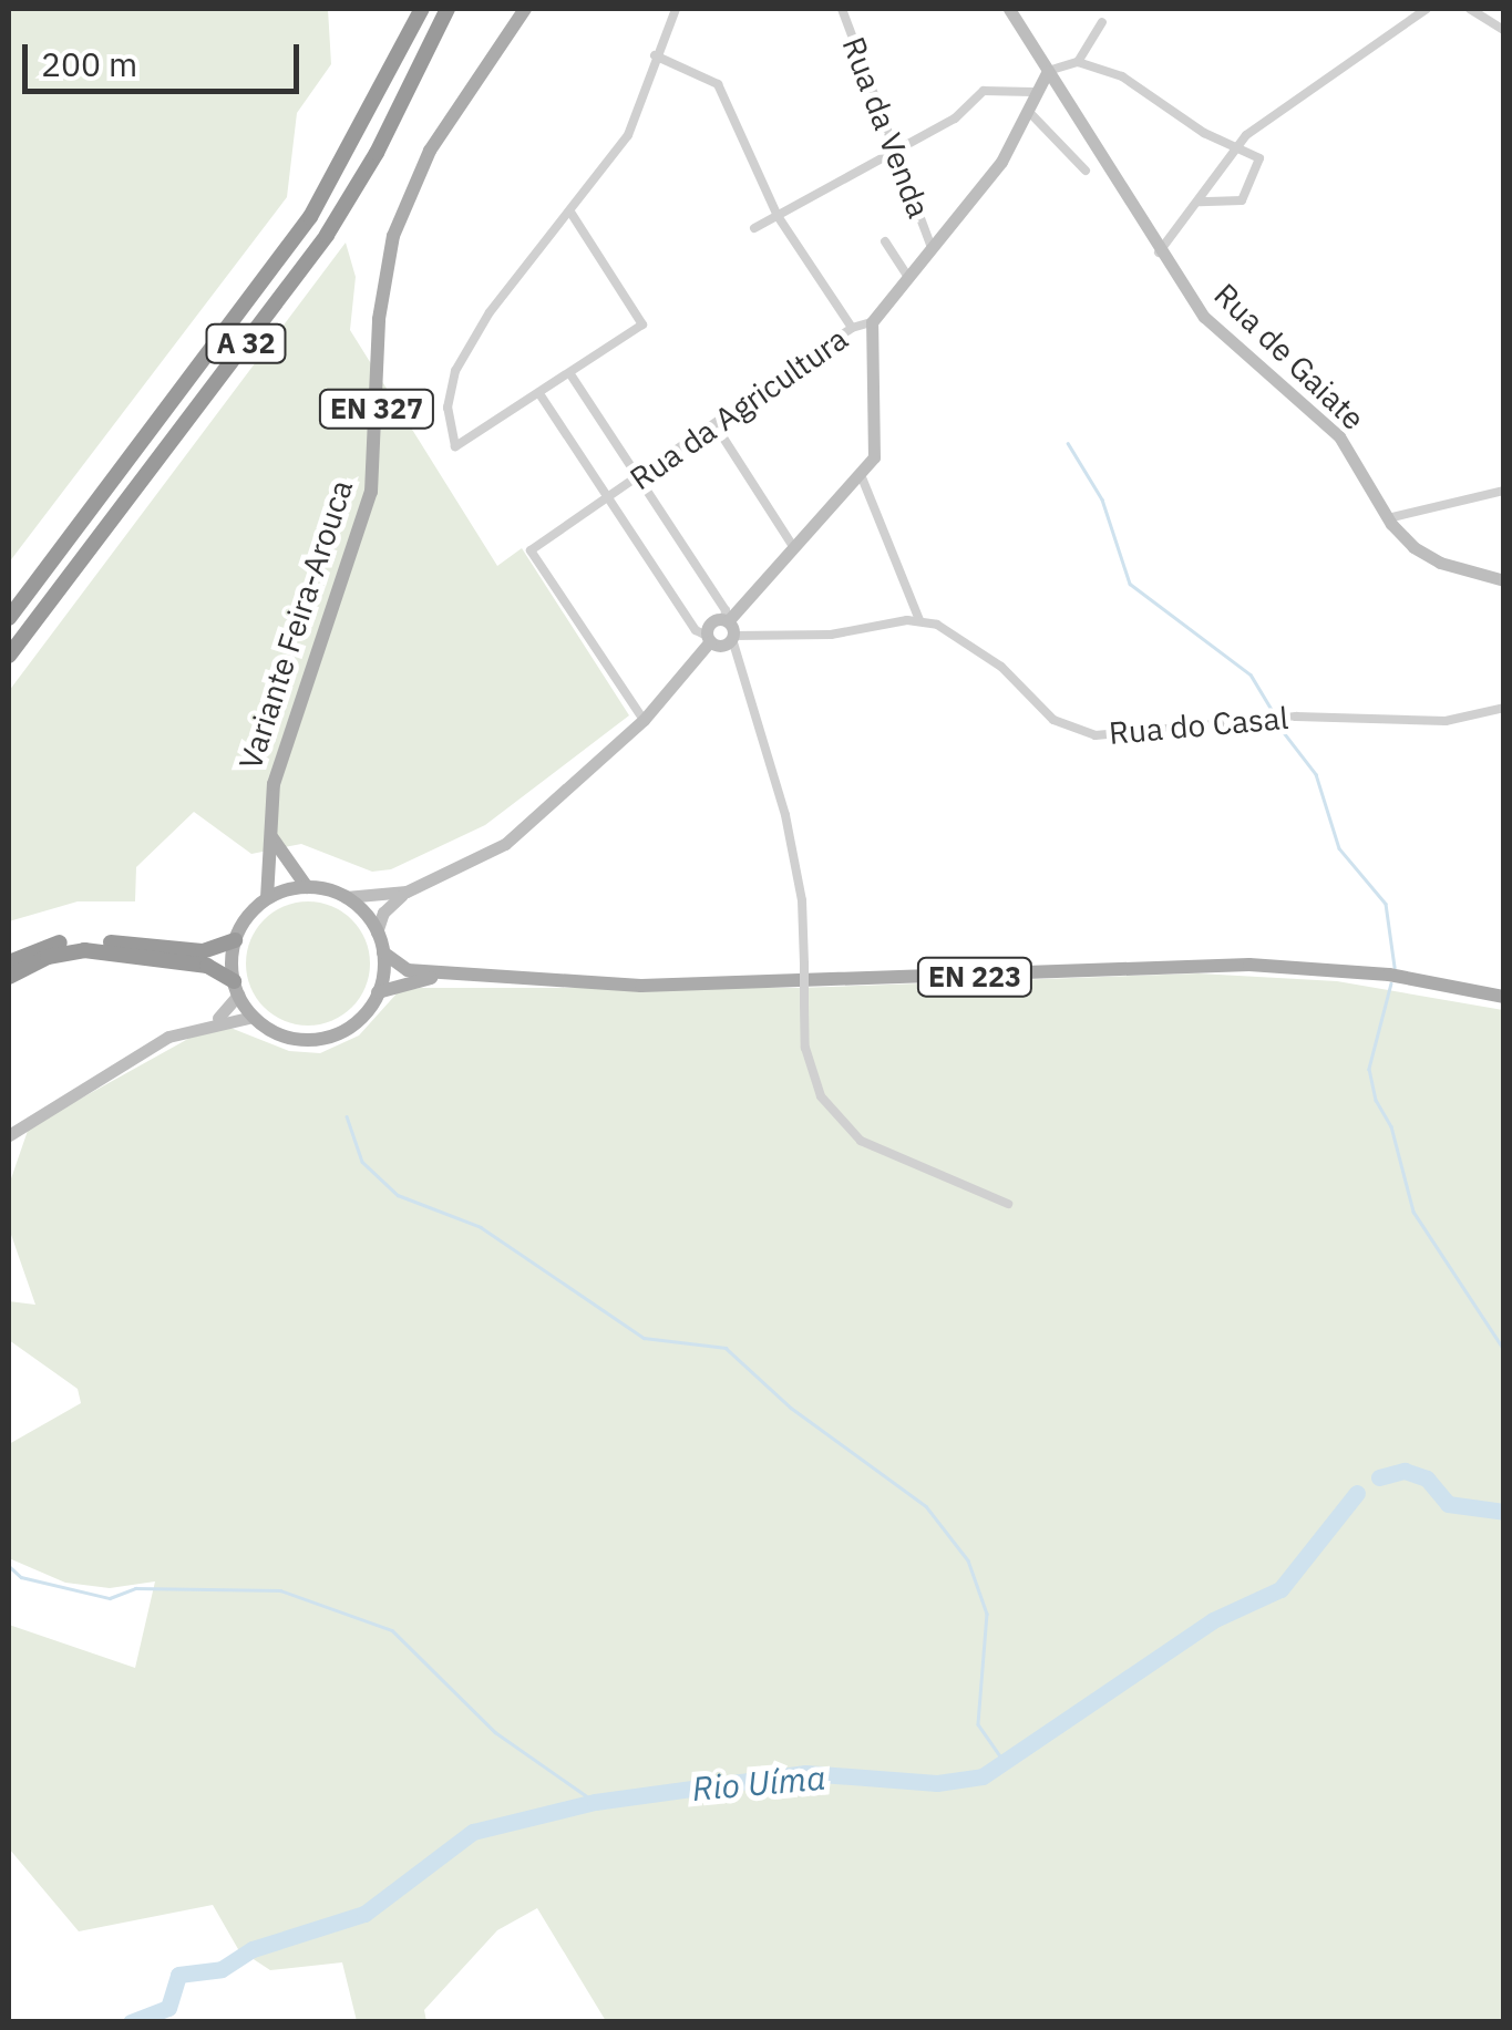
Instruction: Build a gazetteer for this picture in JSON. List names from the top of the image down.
{
  "streets": {
    "highway": ["A 32"],
    "main road": [
      "Rua de Gaiate",
      "EN 327",
      "Variante Feira-Arouca",
      "EN 223"
    ],
    "street": ["Rua da Venda", "Rua da Agricultura", "Rua do Casal"]
  },
  "crossings": [
    ["Variante Feira-Arouca", "EN 223"]
  ],
  "water": ["Rio Uíma"],
  "scale_bar": "200 m"
}
